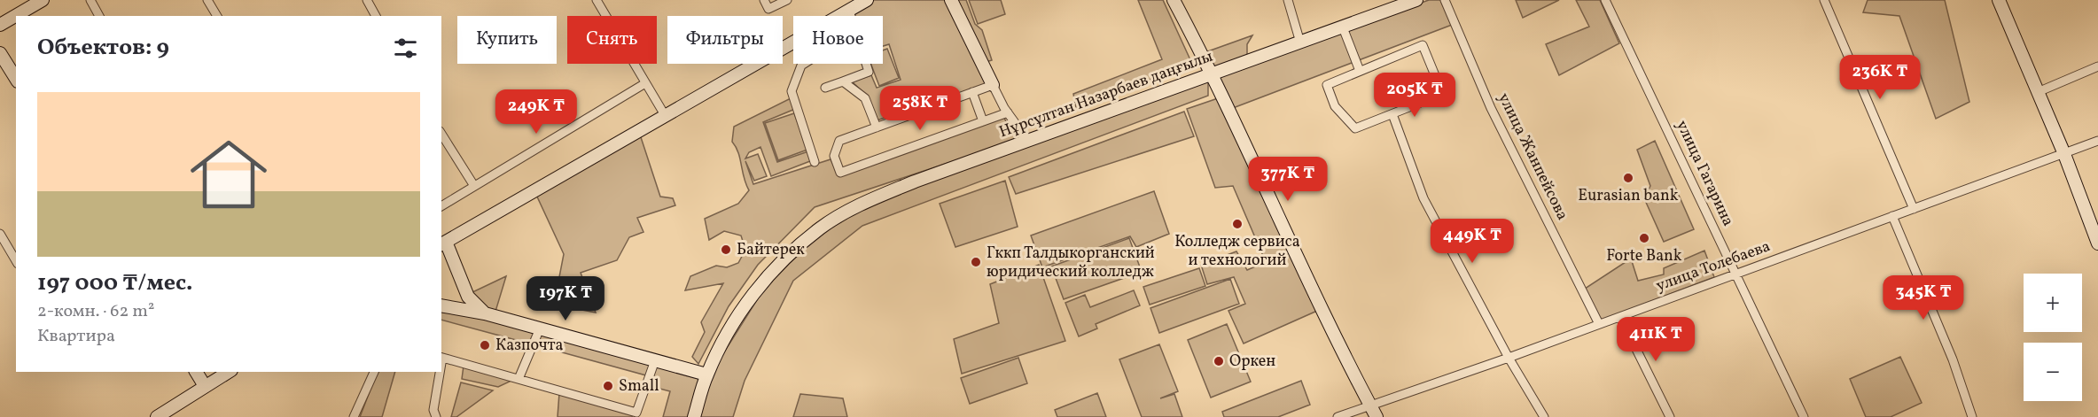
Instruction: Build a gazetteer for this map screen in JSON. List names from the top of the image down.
{
  "streets": {
    "main road": ["Нұрсұлтан Назарбаев даңғылы"],
    "street": ["улица Жанпейсова", "улица Гагарина", "улица Толебаева"]
  },
  "crossings": [
    ["улица Жанпейсова", "улица Толебаева"],
    ["улица Гагарина", "улица Толебаева"]
  ],
  "places": [
    "Eurasian bank",
    "Колледж сервиса и технологий",
    "Forte Bank",
    "Байтерек",
    "Гккп Талдыкорганский юридический колледж",
    "Казпочта",
    "Оркен",
    "Small"
  ],
  "page": {
    "chip": [
      "Купить",
      "Снять",
      "Фильтры",
      "Новое"
    ],
    "heading": "Объектов: 9",
    "price": [
      "236K ₸",
      "205K ₸",
      "258K ₸",
      "249K ₸",
      "377K ₸",
      "449K ₸",
      "345K ₸",
      "197K ₸",
      "411K ₸"
    ],
    "list": [
      {
        "name": "197 000 ₸/мес.",
        "note": "2-комн. · 62 m² · Квартира"
      }
    ],
    "map_buttons": ["+", "−"]
  }
}
